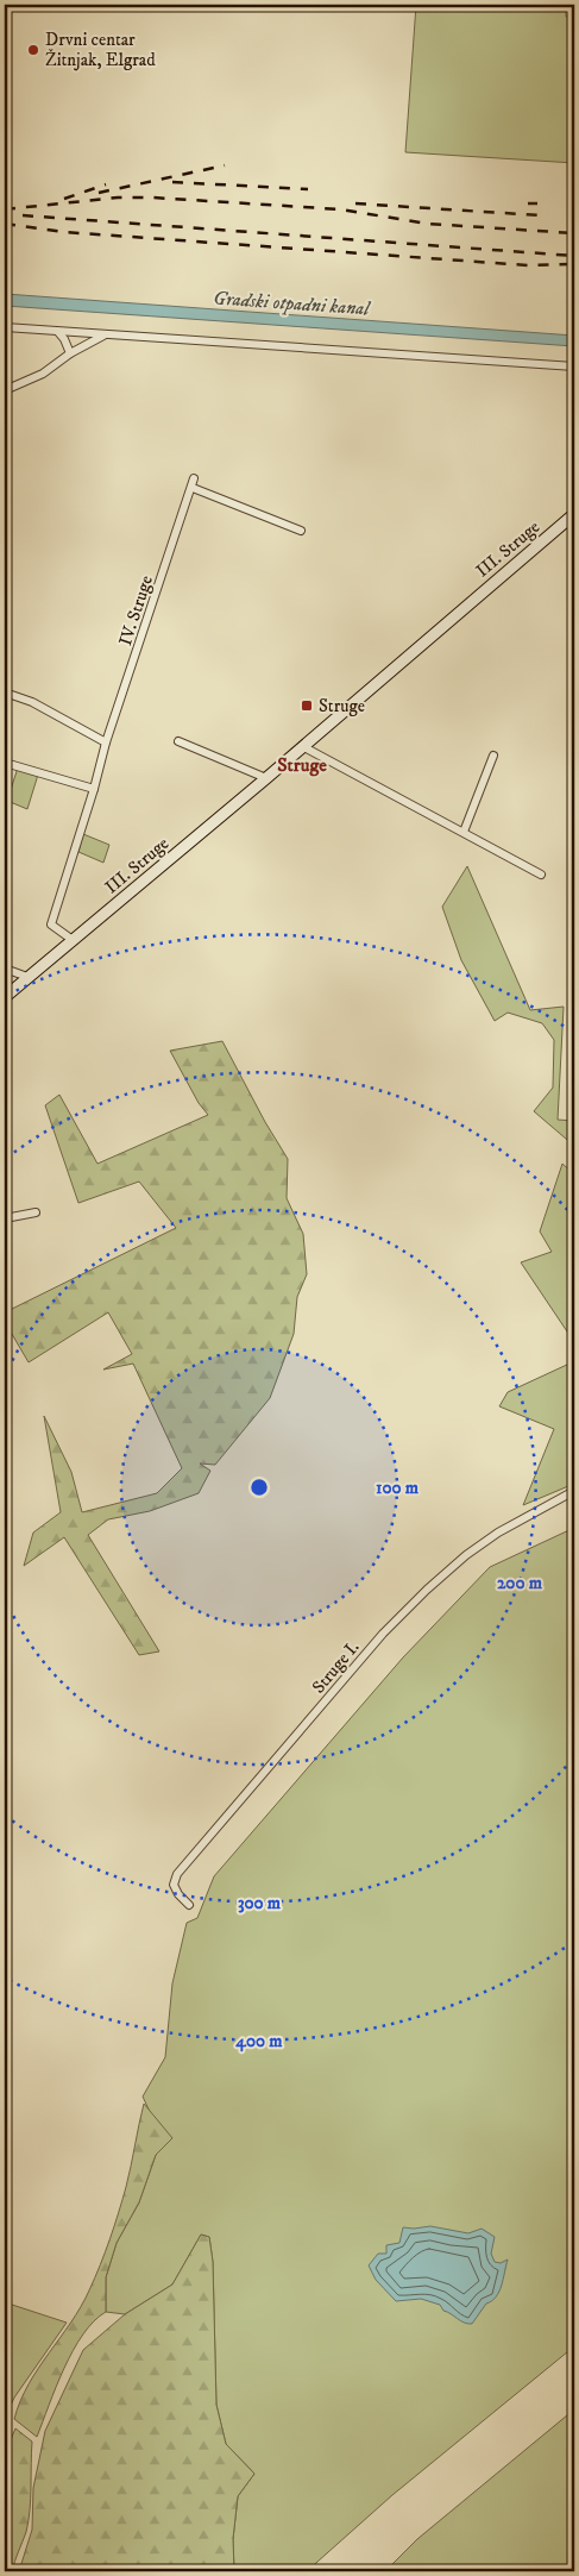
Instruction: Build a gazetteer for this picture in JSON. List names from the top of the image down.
{
  "streets": {
    "street": ["III. Struge", "IV. Struge", "Struge I."]
  },
  "crossings": [
    ["III. Struge", "IV. Struge"]
  ],
  "districts": ["Struge"],
  "water": ["Gradski otpadni kanal"],
  "places": {
    "other": ["Drvni centar Žitnjak, Elgrad"],
    "transit": ["Struge"]
  },
  "rings": [
    "100 m",
    "200 m",
    "300 m",
    "400 m"
  ]
}
